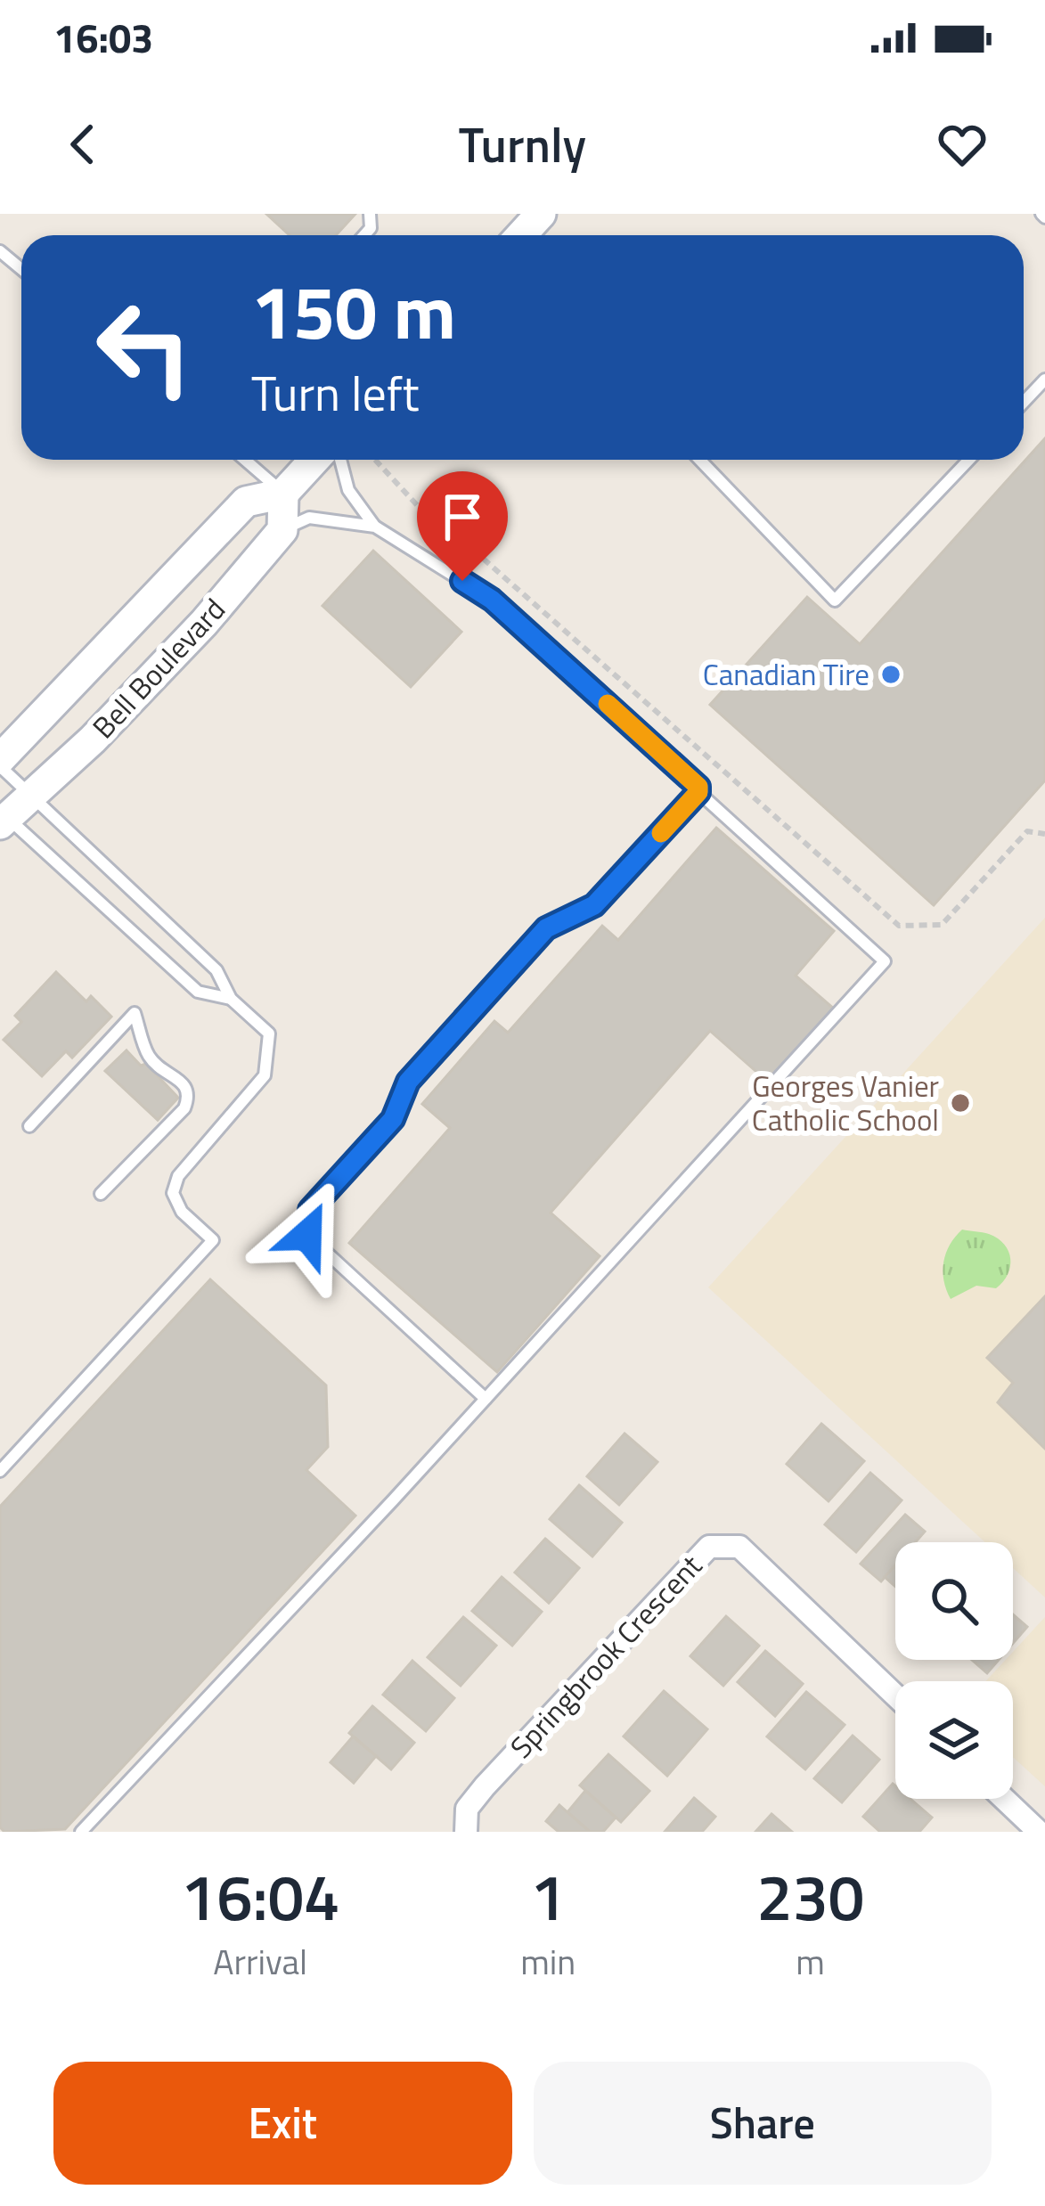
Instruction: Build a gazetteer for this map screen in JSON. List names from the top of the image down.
{
  "streets": {
    "main road": ["Bell Boulevard"],
    "street": ["Springbrook Crescent"]
  },
  "places": ["Canadian Tire", "Georges Vanier Catholic School"],
  "page": {
    "status": "16:03",
    "header": "Turnly",
    "turn": ["150 m", "Turn left"],
    "eta": [
      "16:04",
      "Arrival",
      "1",
      "min",
      "230",
      "m"
    ],
    "buttons": ["Exit", "Share"]
  }
}
